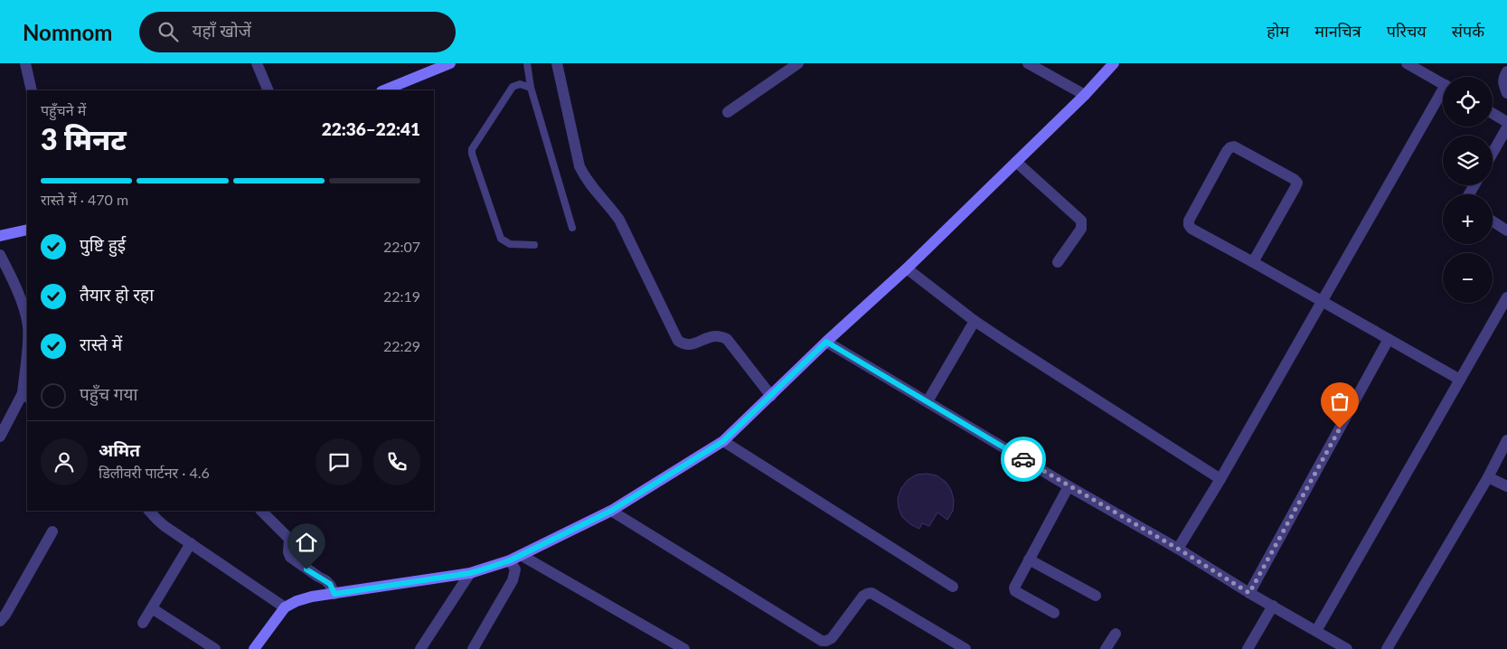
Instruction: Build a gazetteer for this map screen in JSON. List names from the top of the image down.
{
  "page": {
    "header": "Nomnom",
    "search": "यहाँ खोजें",
    "nav": [
      "होम",
      "मानचित्र",
      "परिचय",
      "संपर्क"
    ],
    "map_buttons": ["+", "−"],
    "heading": ["3 मिनट", "पहुँचने में", "22:36–22:41"],
    "panel": ["अमित", "डिलीवरी पार्टनर · 4.6"],
    "bar": "रास्ते में · 470 m",
    "list": [
      ["पुष्टि हुई", "22:07"],
      ["तैयार हो रहा", "22:19"],
      ["रास्ते में", "22:29"],
      "पहुँच गया"
    ]
  }
}
